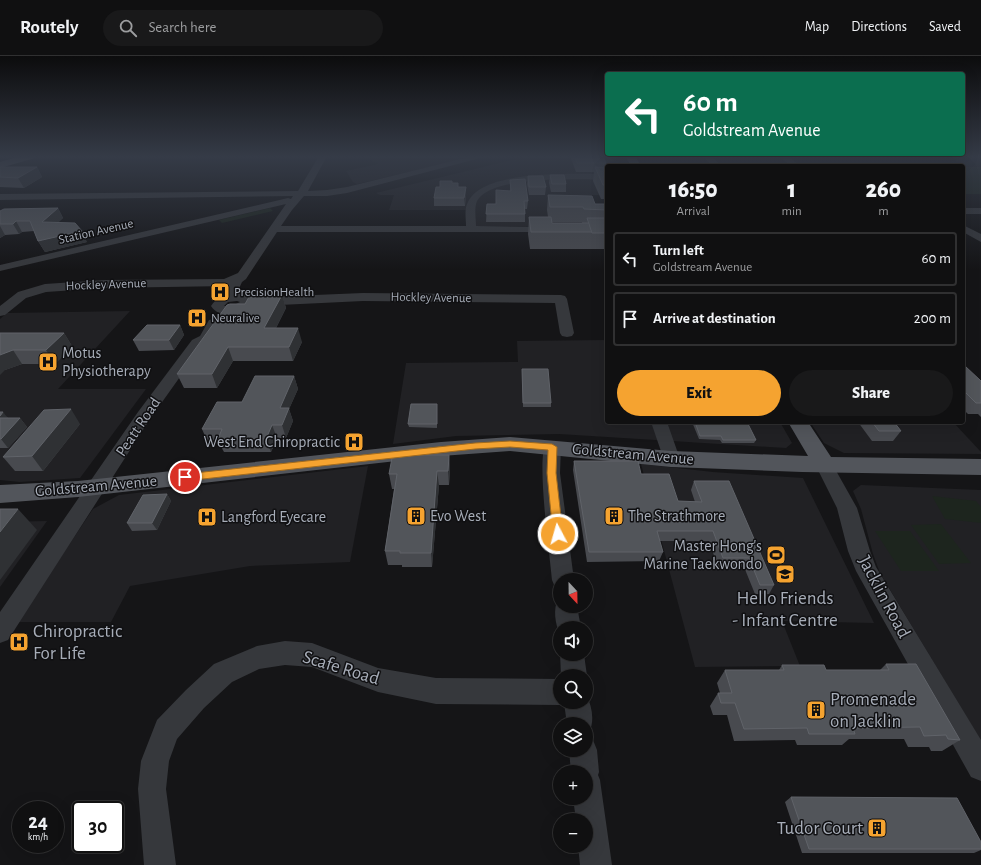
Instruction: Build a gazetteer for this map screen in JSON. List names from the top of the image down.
{
  "streets": {
    "main road": ["Goldstream Avenue", "Jacklin Road"],
    "street": [
      "Station Avenue",
      "Hockley Avenue",
      "Peatt Road",
      "Scafe Road"
    ]
  },
  "crossings": [
    ["Station Avenue", "Peatt Road"],
    ["Hockley Avenue", "Peatt Road"],
    ["Peatt Road", "Goldstream Avenue"],
    ["Goldstream Avenue", "Jacklin Road"]
  ],
  "places": {
    "hospital": [
      "PrecisionHealth",
      "Neuralive",
      "Motus Physiotherapy",
      "West End Chiropractic",
      "Langford Eyecare",
      "Chiropractic For Life"
    ],
    "building": [
      "Evo West",
      "The Strathmore",
      "Promenade on Jacklin",
      "Tudor Court"
    ],
    "sports": ["Master Hong's Marine Taekwondo"],
    "school or university": ["Hello Friends - Infant Centre"]
  },
  "north": "bottom",
  "page": {
    "header": "Routely",
    "search": "Search here",
    "nav": ["Map", "Directions", "Saved"],
    "turn": ["60 m", "Goldstream Avenue"],
    "eta": [
      "16:50",
      "Arrival",
      "1",
      "min",
      "260",
      "m"
    ],
    "list": [
      {
        "name": "Turn left",
        "note": "Goldstream Avenue",
        "value": "60 m"
      },
      {
        "name": "Arrive at destination",
        "value": "200 m"
      }
    ],
    "buttons": ["Exit", "Share"],
    "map_buttons": ["+", "−"],
    "speed": "24 km/h",
    "limit": "30"
  }
}
